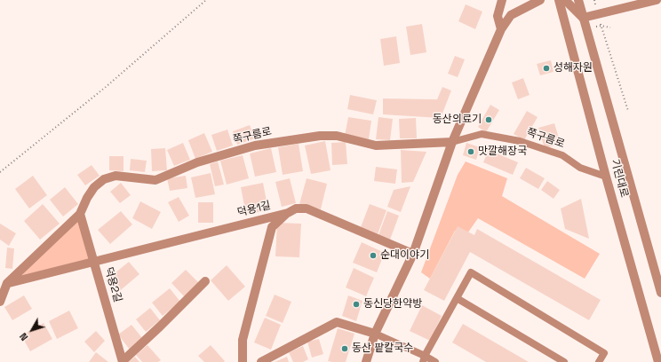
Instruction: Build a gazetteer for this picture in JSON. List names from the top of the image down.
{
  "streets": {
    "street": [
      "쪽구름로",
      "기린대로",
      "덕용1길",
      "덕용2길"
    ]
  },
  "crossings": [
    ["쪽구름로", "기린대로"],
    ["쪽구름로", "덕용2길"],
    ["덕용1길", "덕용2길"]
  ],
  "places": [
    "성해자원",
    "동산의료기",
    "맛깔해장국",
    "순대이야기",
    "동신당한약방",
    "동산 팥칼국수"
  ],
  "north": "bottom left"
}
